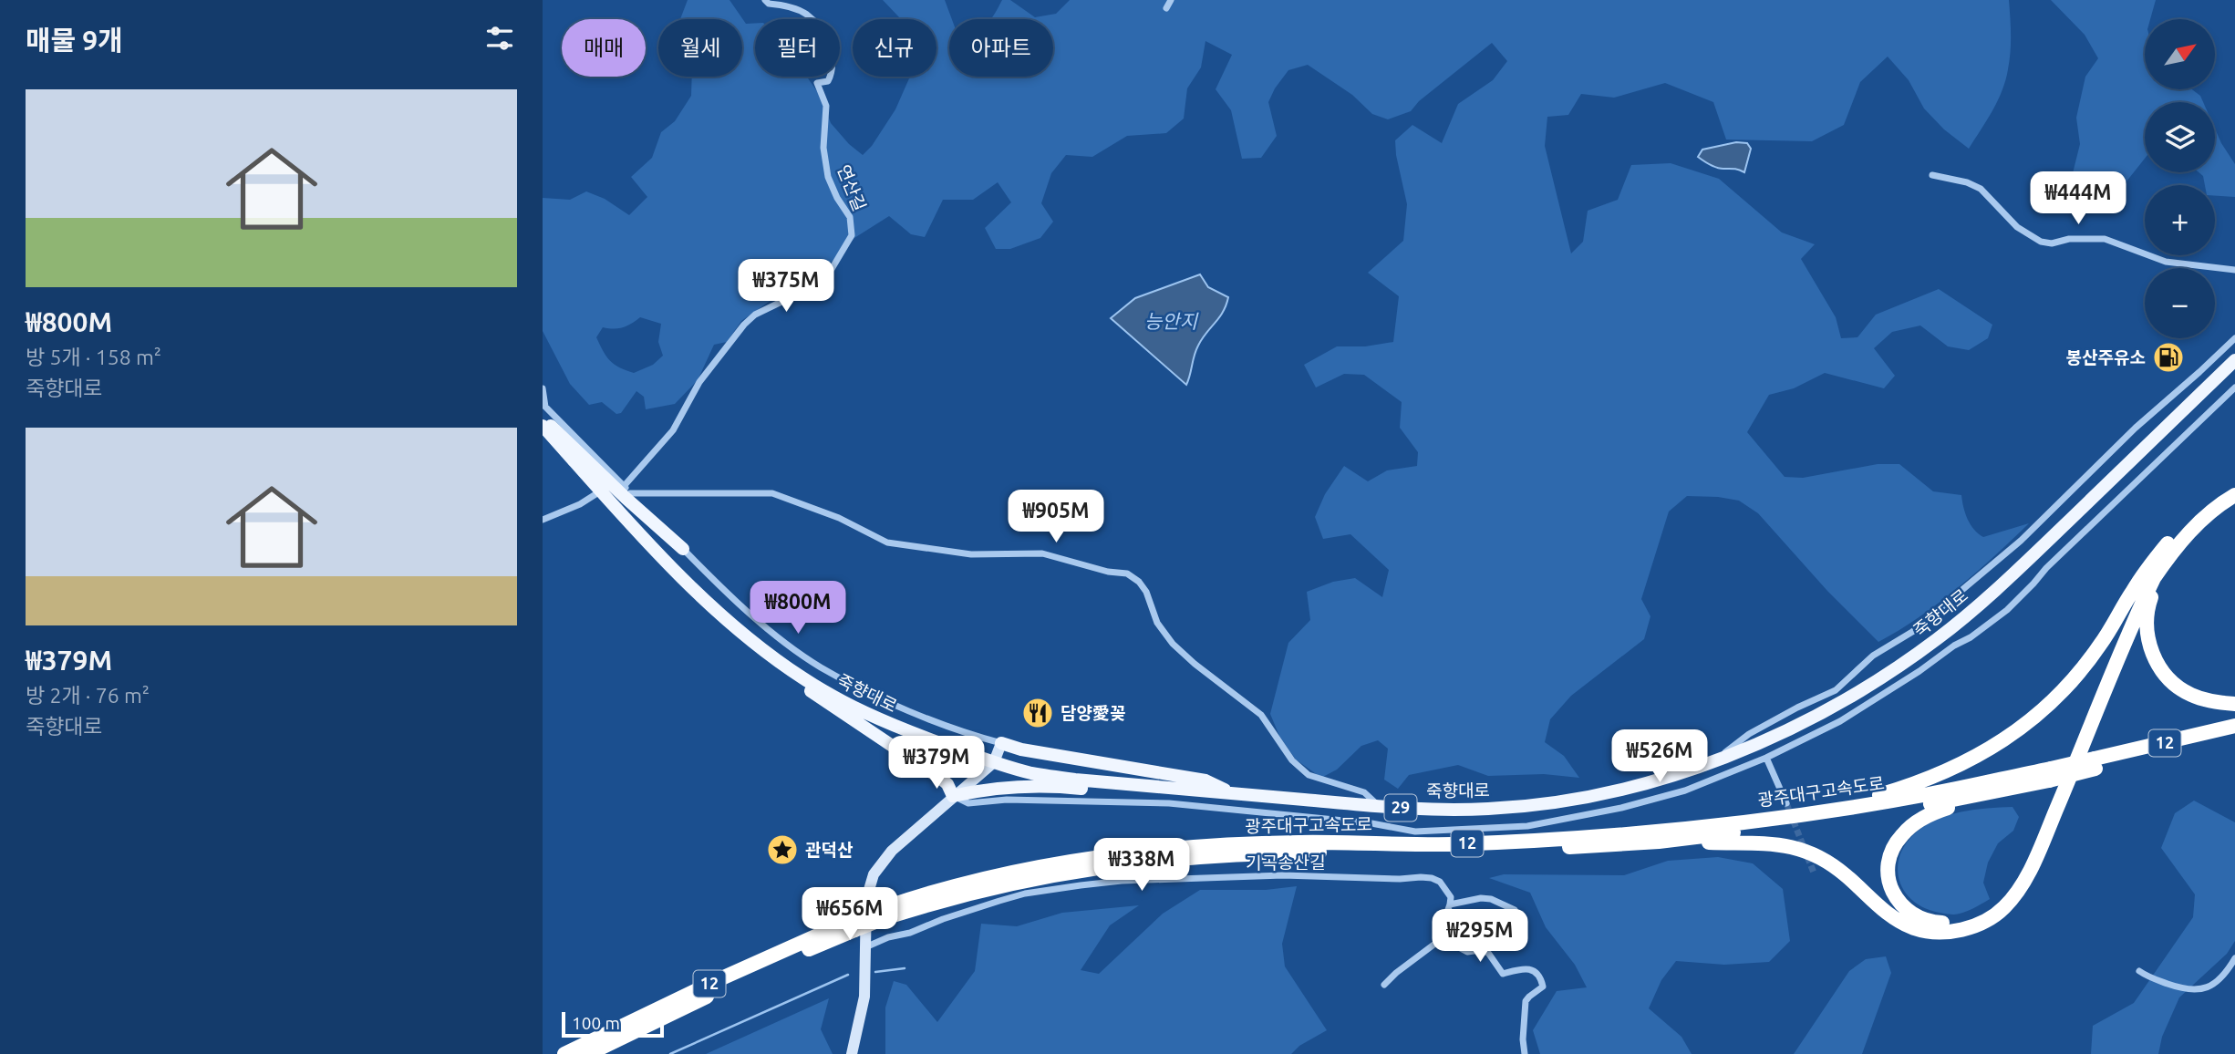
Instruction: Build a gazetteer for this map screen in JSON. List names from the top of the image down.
{
  "streets": {
    "highway": ["12", "광주대구고속도로"],
    "main road": ["죽향대로", "29"],
    "street": ["연산길", "기곡송산길"]
  },
  "water": ["능안지"],
  "places": {
    "fuel station": ["봉산주유소"],
    "restaurant": ["담양愛꽂"],
    "place": ["관덕산"]
  },
  "scale_bar": "100 m",
  "north": "top right",
  "page": {
    "heading": "매물 9개",
    "map_buttons": ["+", "−"],
    "chip": [
      "매매",
      "월세",
      "필터",
      "신규",
      "아파트"
    ],
    "list": [
      {
        "name": "₩800M",
        "note": "방 5개 · 158 m² · 죽향대로"
      },
      {
        "name": "₩379M",
        "note": "방 2개 · 76 m² · 죽향대로"
      }
    ],
    "price": [
      "₩444M",
      "₩375M",
      "₩905M",
      "₩800M",
      "₩526M",
      "₩379M",
      "₩338M",
      "₩656M",
      "₩295M"
    ],
    "scale": "100 m"
  }
}
